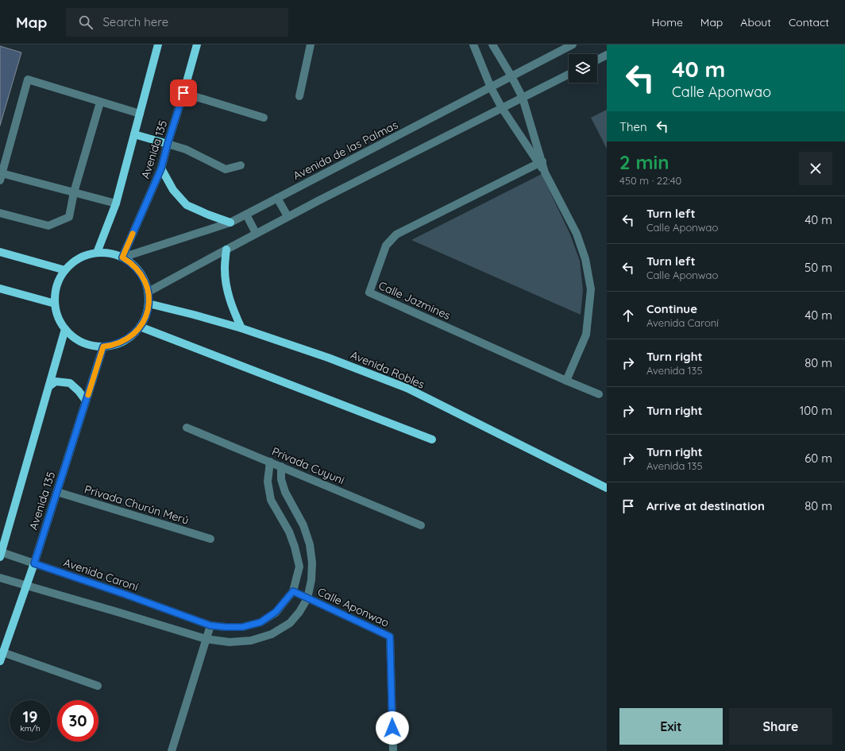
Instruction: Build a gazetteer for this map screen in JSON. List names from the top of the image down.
{
  "streets": {
    "main road": ["Avenida 135", "Avenida Robles"],
    "street": [
      "Avenida de las Palmas",
      "Calle Jazmines",
      "Privada Cuyuni",
      "Privada Churún Merú",
      "Avenida Caroní",
      "Calle Aponwao"
    ]
  },
  "crossings": [
    ["Avenida 135", "Avenida de las Palmas"],
    ["Avenida 135", "Avenida Robles"],
    ["Avenida 135", "Privada Churún Merú"],
    ["Avenida 135", "Avenida Caroní"],
    ["Avenida de las Palmas", "Avenida Robles"],
    ["Privada Cuyuni", "Calle Aponwao"]
  ],
  "page": {
    "header": "Map",
    "search": "Search here",
    "nav": [
      "Home",
      "Map",
      "About",
      "Contact"
    ],
    "turn": ["40 m", "Calle Aponwao"],
    "then": "Then",
    "heading": ["2 min", "450 m · 22:40"],
    "list": [
      {
        "name": "Turn left",
        "note": "Calle Aponwao",
        "value": "40 m"
      },
      {
        "name": "Turn left",
        "note": "Calle Aponwao",
        "value": "50 m"
      },
      {
        "name": "Continue",
        "note": "Avenida Caroní",
        "value": "40 m"
      },
      {
        "name": "Turn right",
        "note": "Avenida 135",
        "value": "80 m"
      },
      {
        "name": "Turn right",
        "value": "100 m"
      },
      {
        "name": "Turn right",
        "note": "Avenida 135",
        "value": "60 m"
      },
      {
        "name": "Arrive at destination",
        "value": "80 m"
      }
    ],
    "speed": "19 km/h",
    "limit": "30",
    "buttons": ["Exit", "Share"]
  }
}
